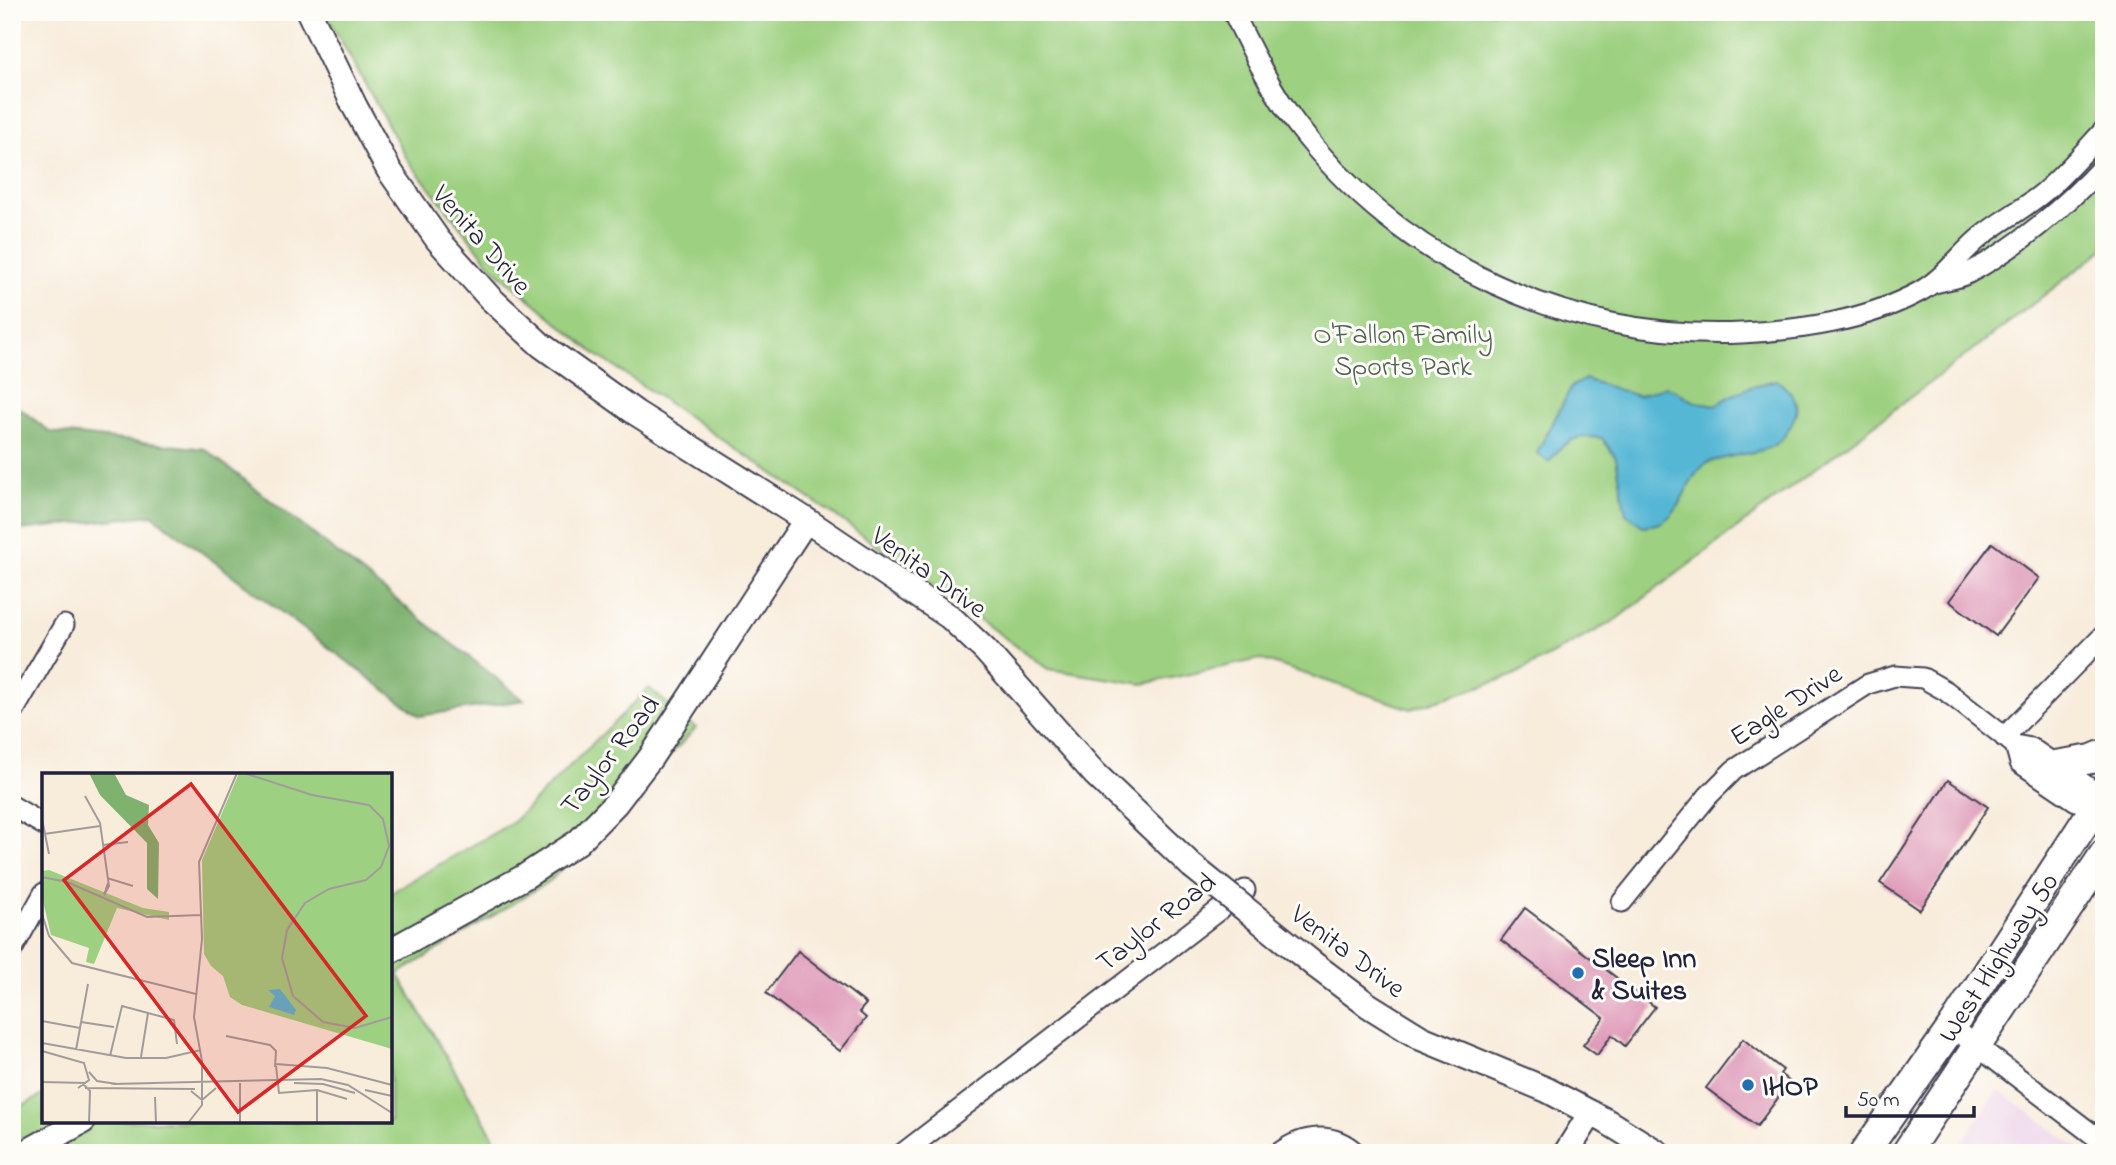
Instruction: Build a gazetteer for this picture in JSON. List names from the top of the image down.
{
  "streets": {
    "main road": ["West Highway 50"],
    "street": ["Venita Drive", "Eagle Drive", "Taylor Road"]
  },
  "crossings": [
    ["Venita Drive", "Taylor Road"],
    ["Eagle Drive", "West Highway 50"]
  ],
  "parks": ["O'Fallon Family Sports Park"],
  "places": ["Sleep Inn & Suites", "IHOP"],
  "scale_bar": "50 m"
}
